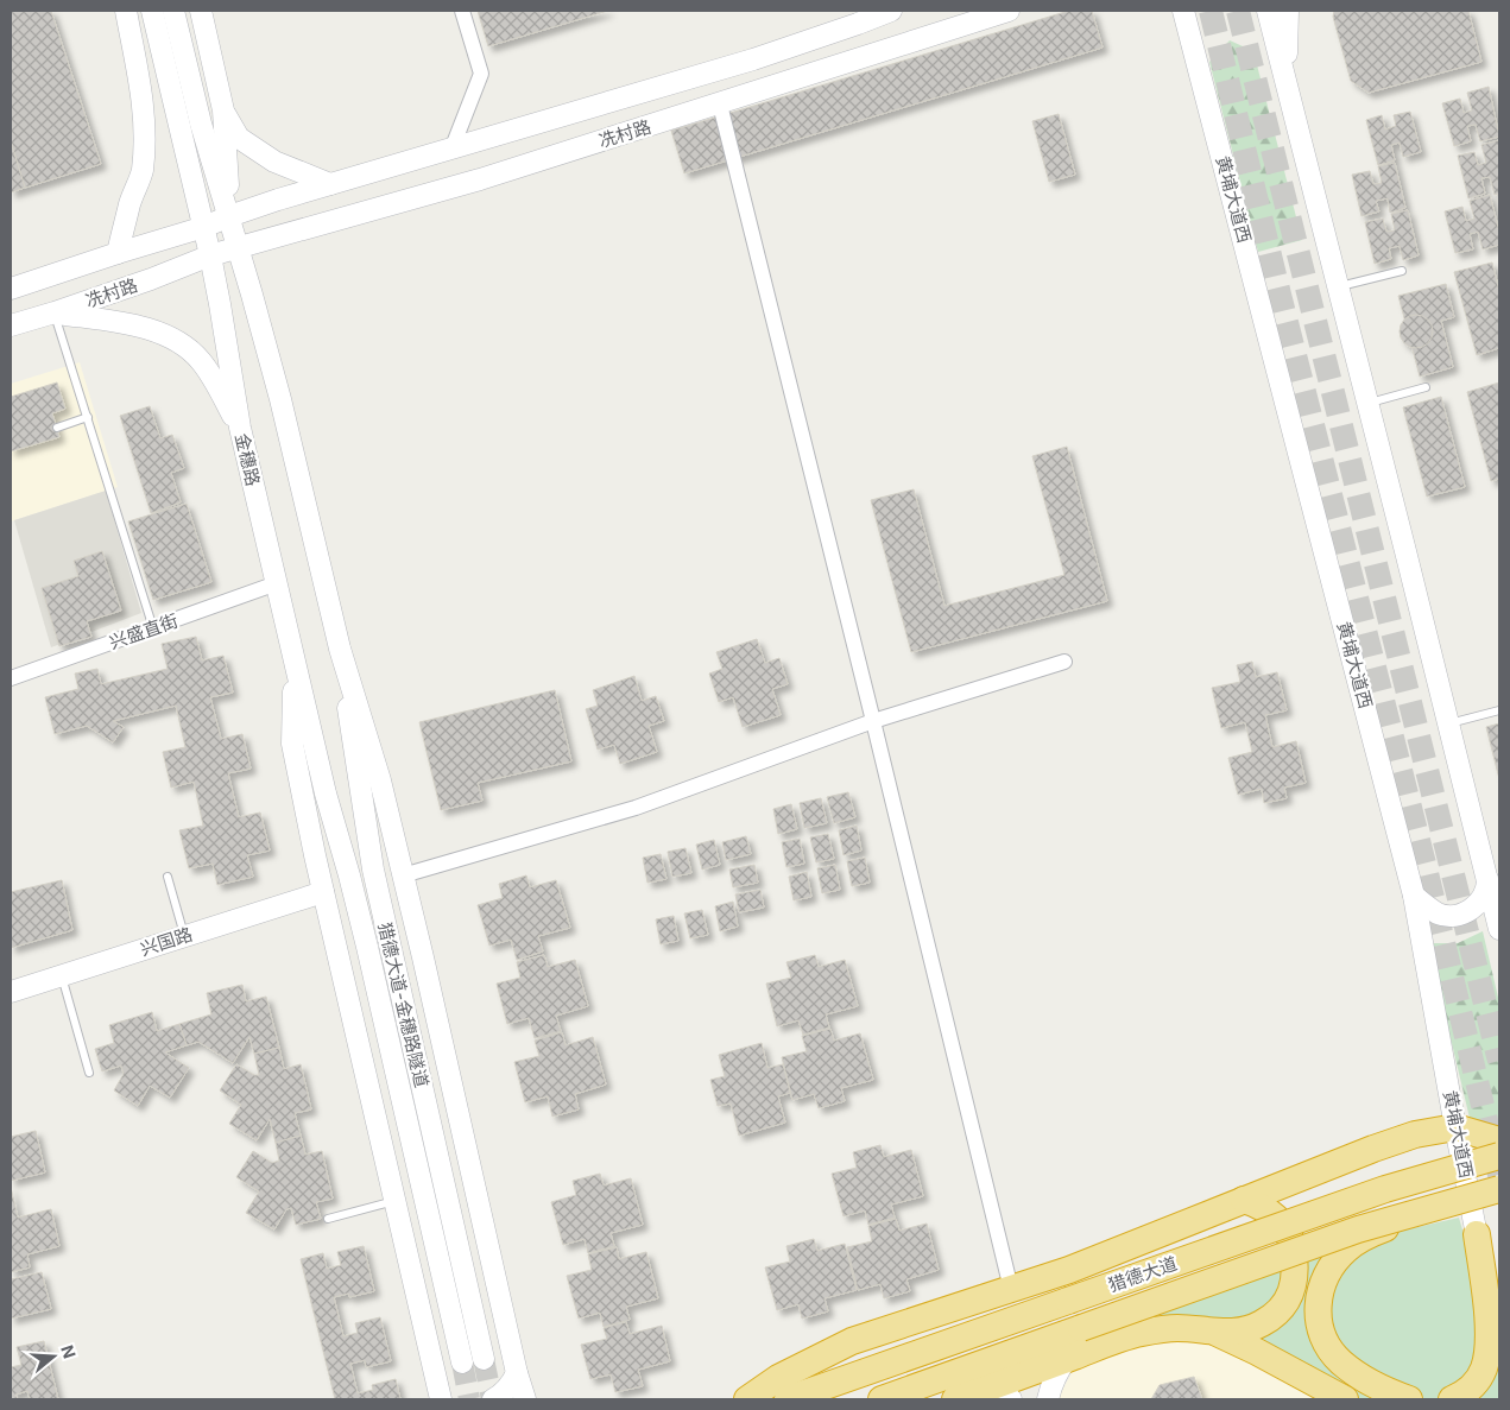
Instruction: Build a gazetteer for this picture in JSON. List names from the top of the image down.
{
  "streets": {
    "highway": ["猎德大道"],
    "main road": [
      "冼村路",
      "黄埔大道西",
      "金穗路",
      "兴国路",
      "猎德大道-金穗路隧道"
    ],
    "street": ["兴盛直街"]
  },
  "crossings": [
    ["冼村路", "金穗路"],
    ["金穗路", "兴盛直街"],
    ["金穗路", "猎德大道-金穗路隧道"]
  ],
  "north": "right"
}
